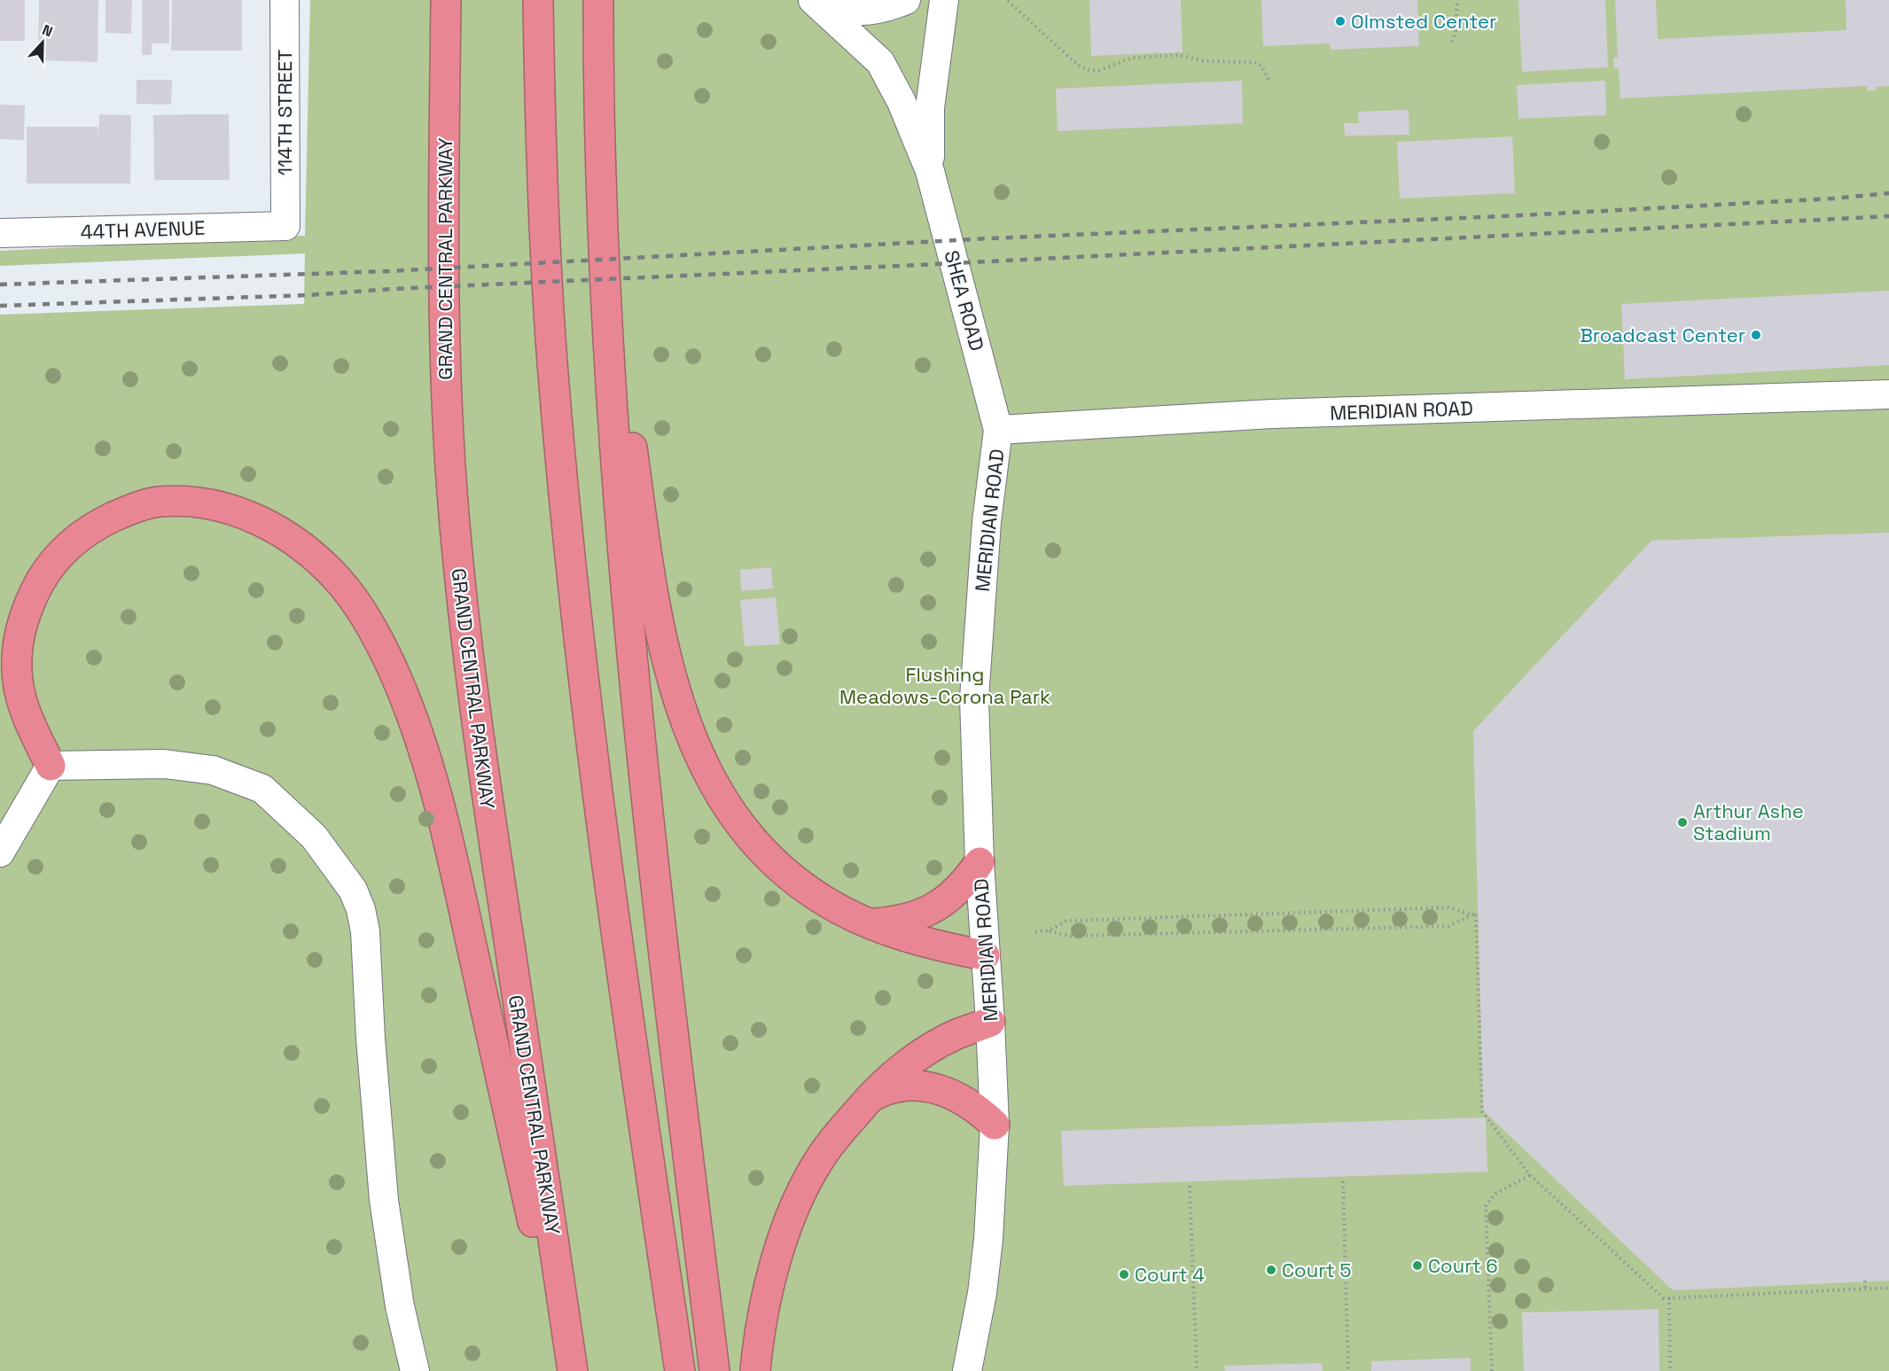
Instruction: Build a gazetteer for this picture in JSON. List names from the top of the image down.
{
  "streets": {
    "highway": ["GRAND CENTRAL PARKWAY"],
    "street": [
      "114TH STREET",
      "44TH AVENUE",
      "SHEA ROAD",
      "MERIDIAN ROAD"
    ]
  },
  "crossings": [
    ["114TH STREET", "44TH AVENUE"],
    ["SHEA ROAD", "MERIDIAN ROAD"]
  ],
  "parks": ["Flushing Meadows-Corona Park"],
  "places": [
    "Olmsted Center",
    "Broadcast Center",
    "Arthur Ashe Stadium",
    "Court 6",
    "Court 5",
    "Court 4"
  ],
  "north": "top"
}
